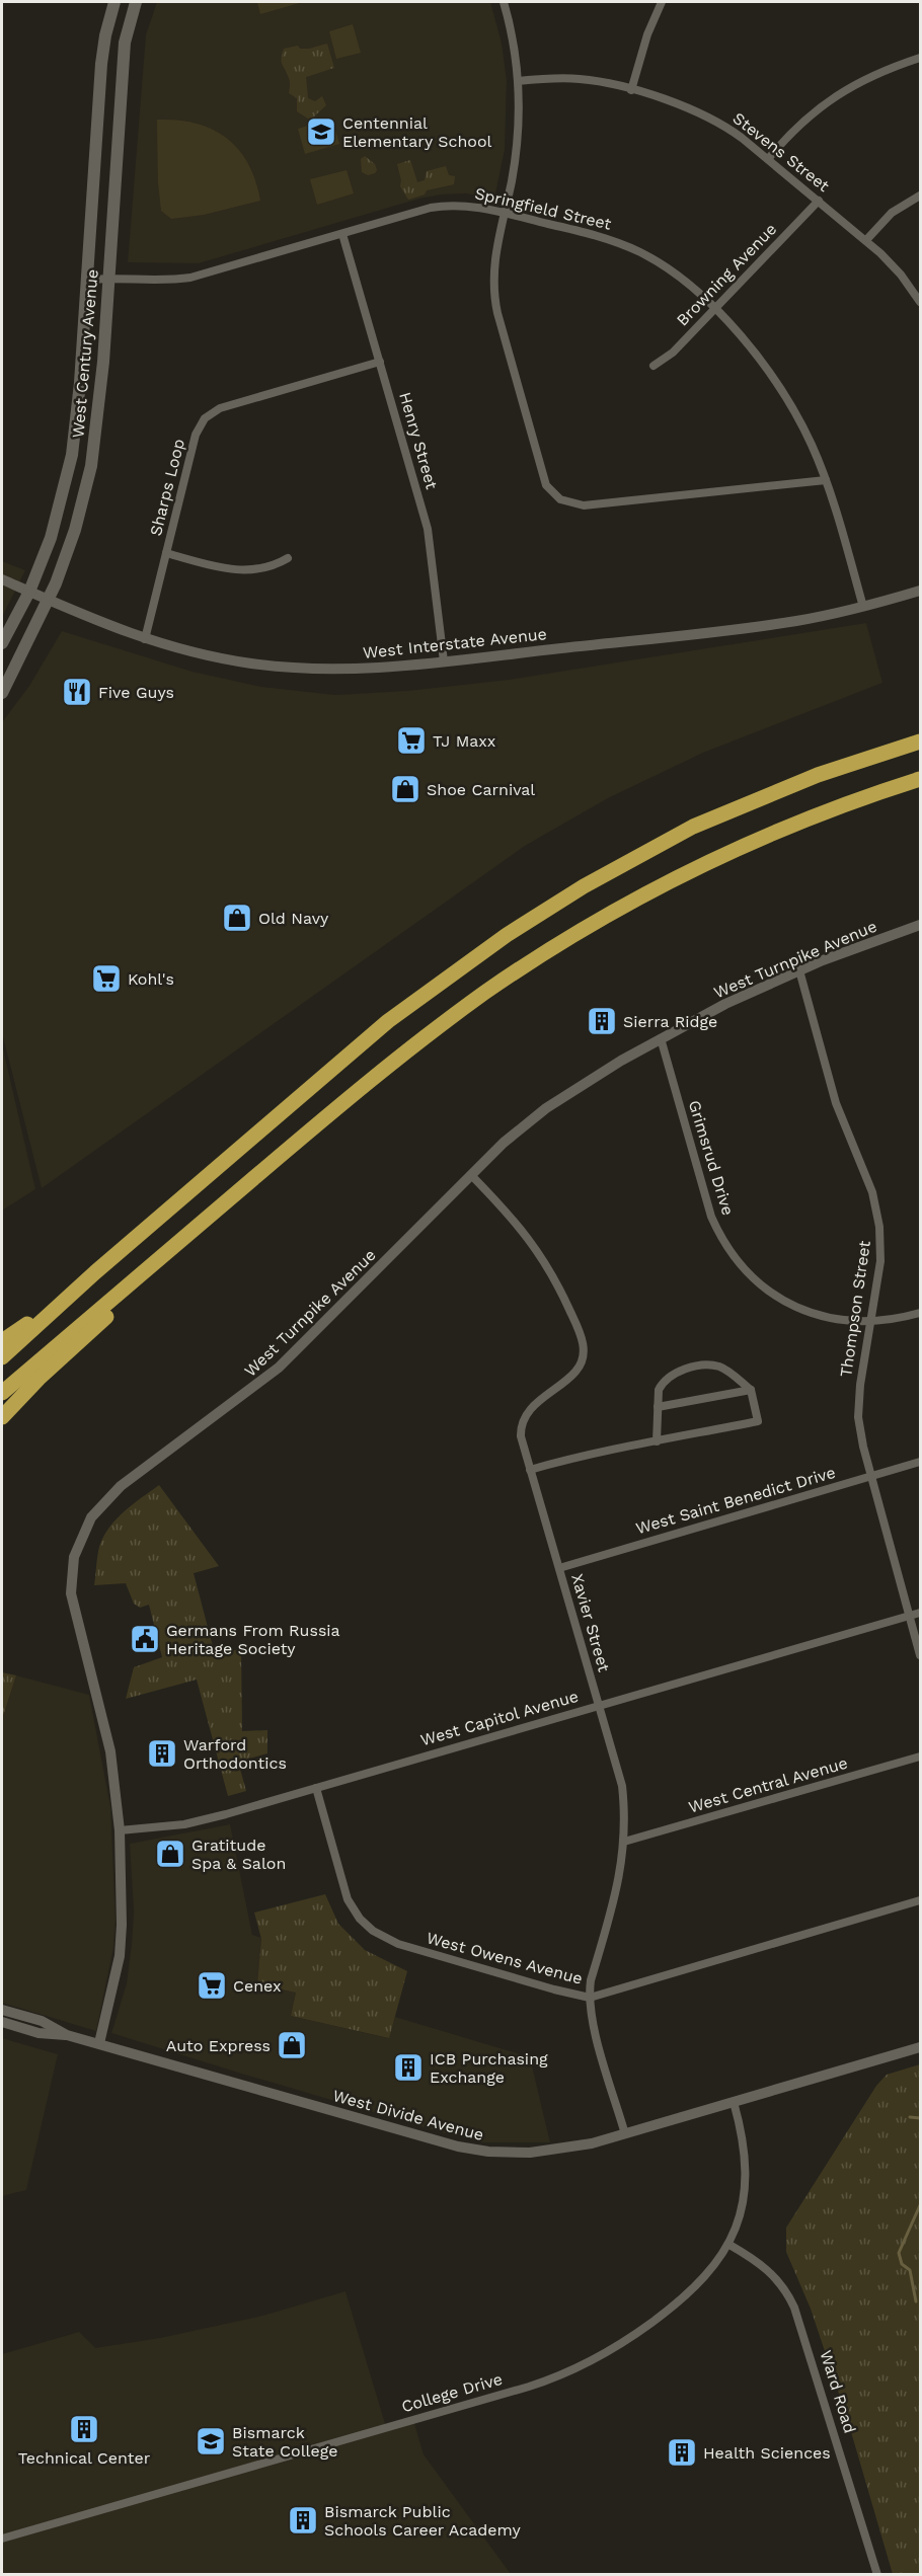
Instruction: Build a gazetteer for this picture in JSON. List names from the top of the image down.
{
  "streets": {
    "main road": ["West Century Avenue"],
    "street": [
      "Stevens Street",
      "Springfield Street",
      "Browning Avenue",
      "Henry Street",
      "Sharps Loop",
      "West Interstate Avenue",
      "West Turnpike Avenue",
      "Grimsrud Drive",
      "Thompson Street",
      "West Saint Benedict Drive",
      "Xavier Street",
      "West Capitol Avenue",
      "West Central Avenue",
      "West Owens Avenue",
      "West Divide Avenue",
      "Ward Road",
      "College Drive"
    ]
  },
  "crossings": [
    ["Stevens Street", "Browning Avenue"],
    ["Springfield Street", "Browning Avenue"],
    ["Springfield Street", "West Century Avenue"],
    ["Springfield Street", "Henry Street"],
    ["Springfield Street", "West Interstate Avenue"],
    ["West Century Avenue", "West Interstate Avenue"],
    ["Henry Street", "Sharps Loop"],
    ["Henry Street", "West Interstate Avenue"],
    ["Sharps Loop", "West Interstate Avenue"],
    ["West Turnpike Avenue", "Grimsrud Drive"],
    ["West Turnpike Avenue", "Thompson Street"],
    ["West Turnpike Avenue", "Xavier Street"],
    ["West Turnpike Avenue", "West Capitol Avenue"],
    ["West Turnpike Avenue", "West Divide Avenue"],
    ["Grimsrud Drive", "Thompson Street"],
    ["Thompson Street", "West Saint Benedict Drive"],
    ["Thompson Street", "West Capitol Avenue"],
    ["West Saint Benedict Drive", "Xavier Street"],
    ["Xavier Street", "West Capitol Avenue"],
    ["Xavier Street", "West Central Avenue"],
    ["Xavier Street", "West Owens Avenue"],
    ["Xavier Street", "West Divide Avenue"],
    ["West Capitol Avenue", "West Owens Avenue"],
    ["West Divide Avenue", "College Drive"],
    ["Ward Road", "College Drive"]
  ],
  "places": {
    "school or university": ["Centennial Elementary School", "Bismarck State College"],
    "restaurant": ["Five Guys"],
    "supermarket": ["TJ Maxx", "Kohl's", "Cenex"],
    "shop": [
      "Shoe Carnival",
      "Old Navy",
      "Gratitude Spa & Salon",
      "Auto Express"
    ],
    "building": [
      "Sierra Ridge",
      "Warford Orthodontics",
      "ICB Purchasing Exchange",
      "Technical Center",
      "Health Sciences",
      "Bismarck Public Schools Career Academy"
    ],
    "public building": ["Germans From Russia Heritage Society"]
  }
}
